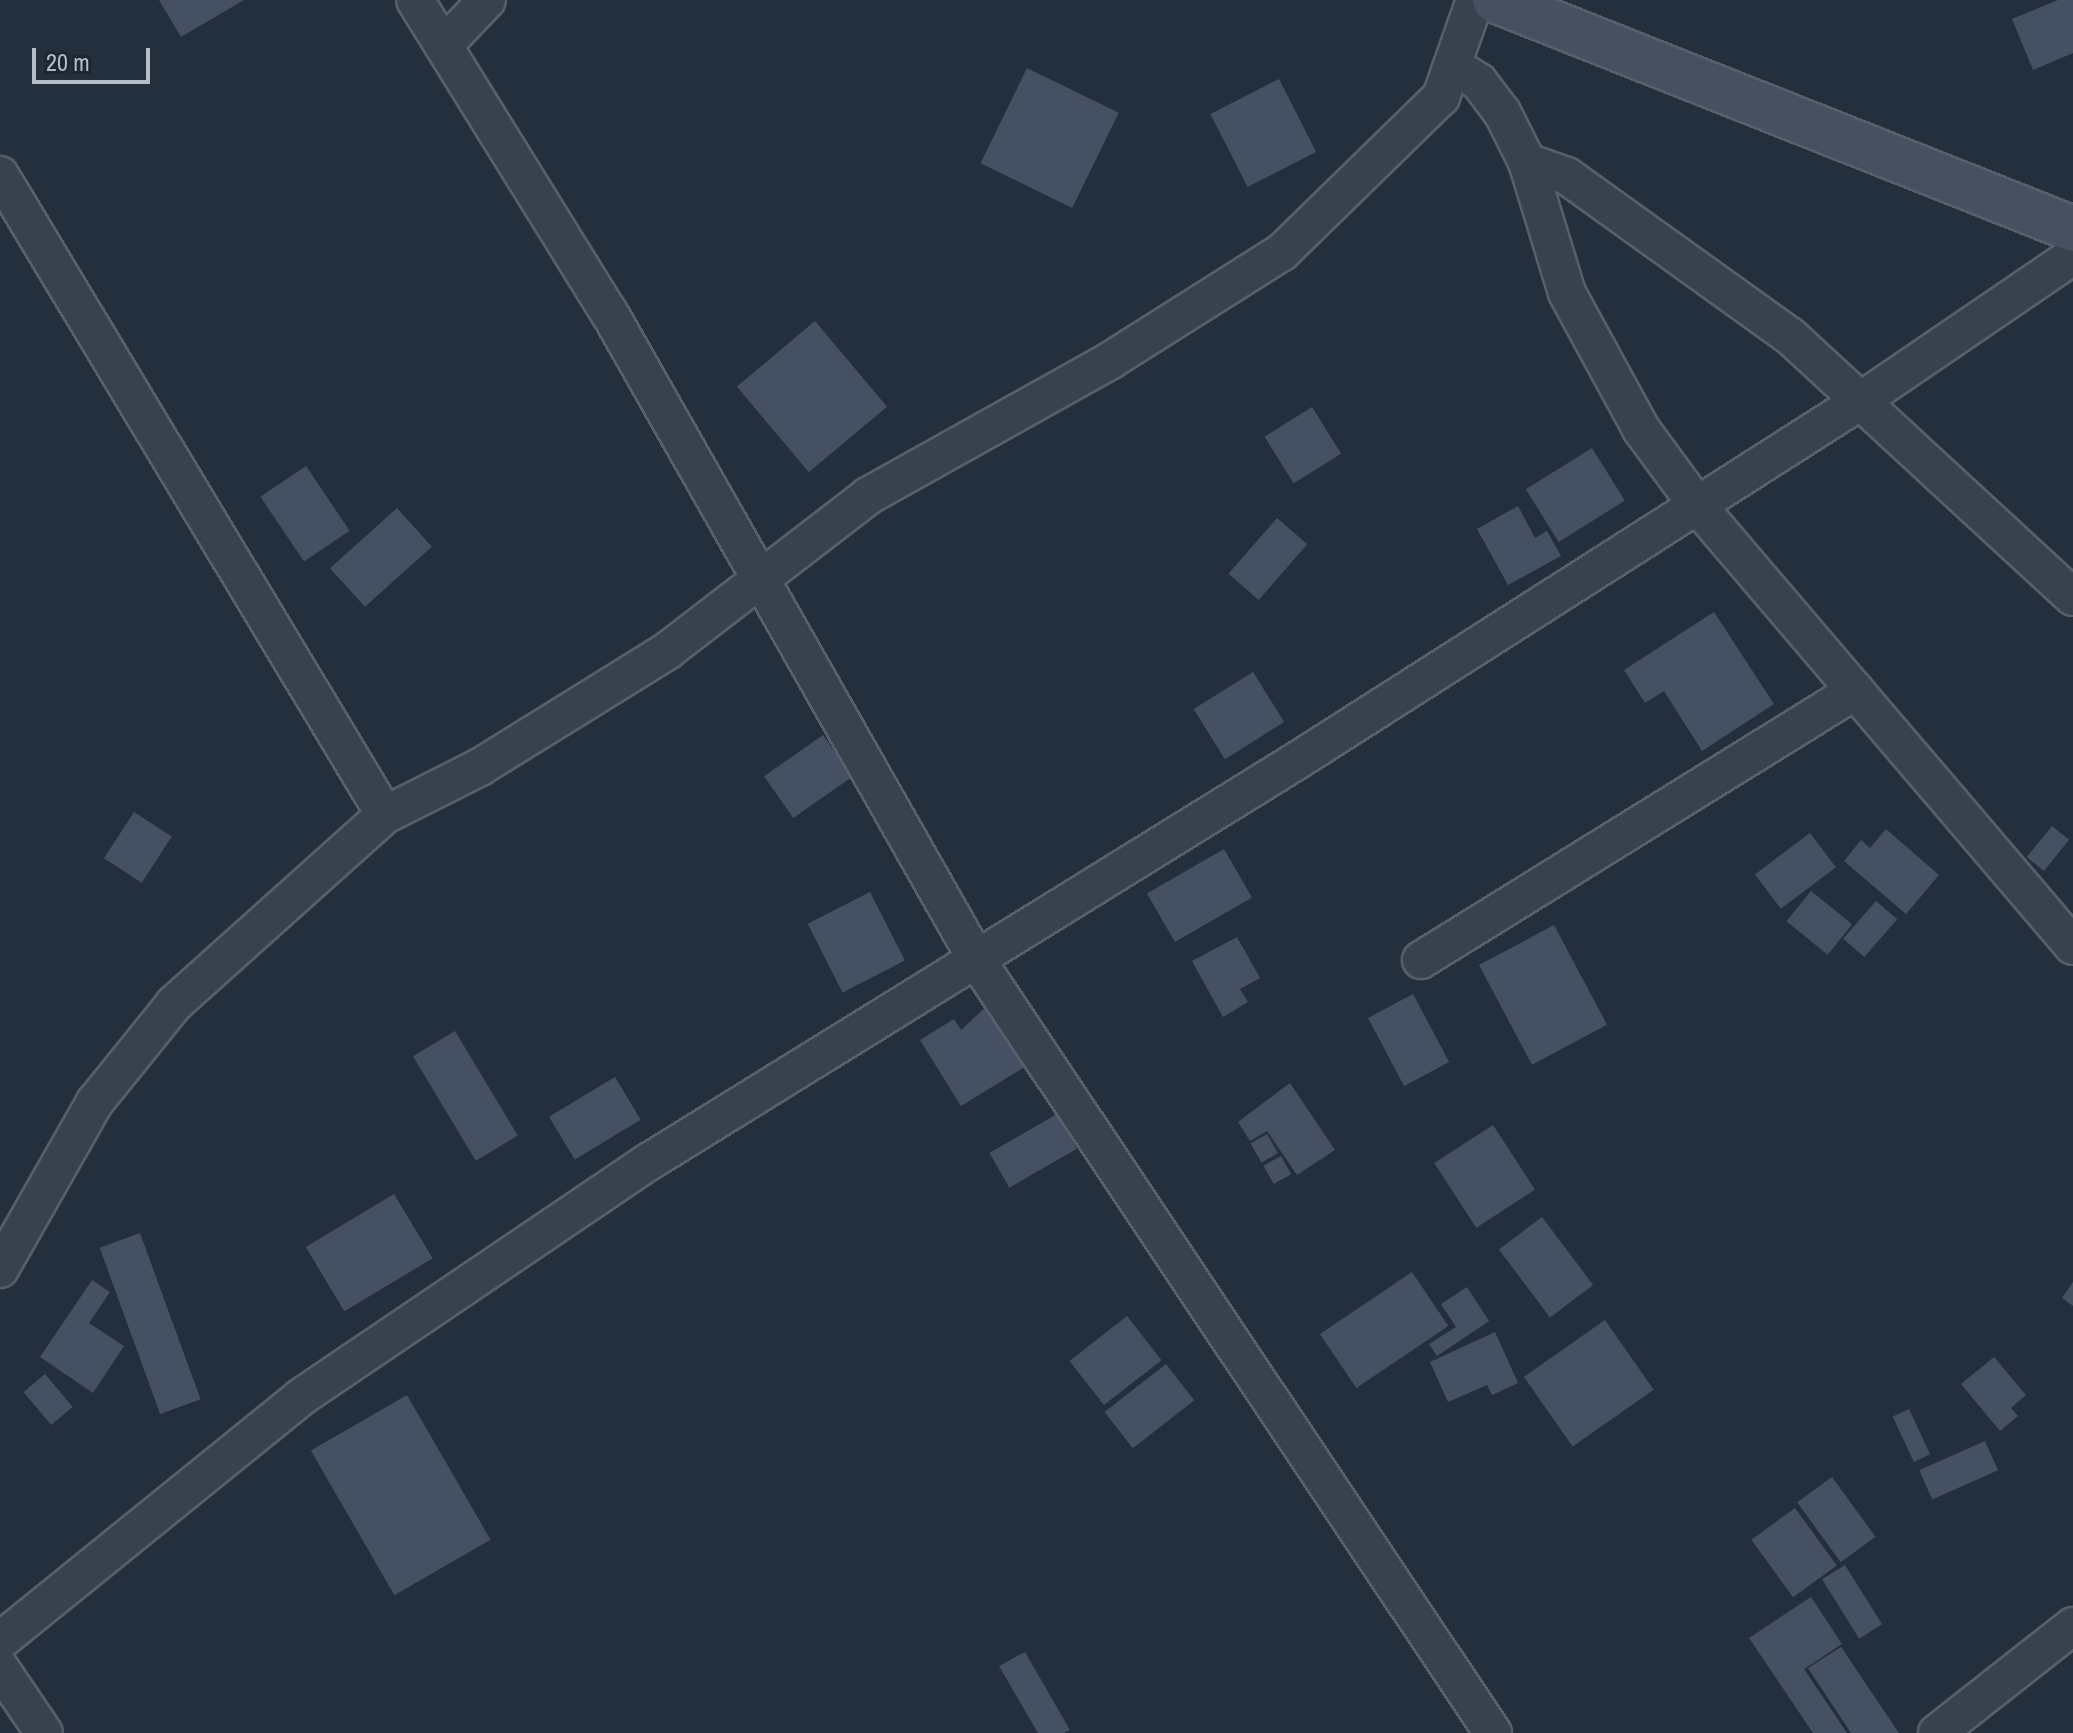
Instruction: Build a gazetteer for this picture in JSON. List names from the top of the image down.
{
  "scale_bar": "20 m"
}
